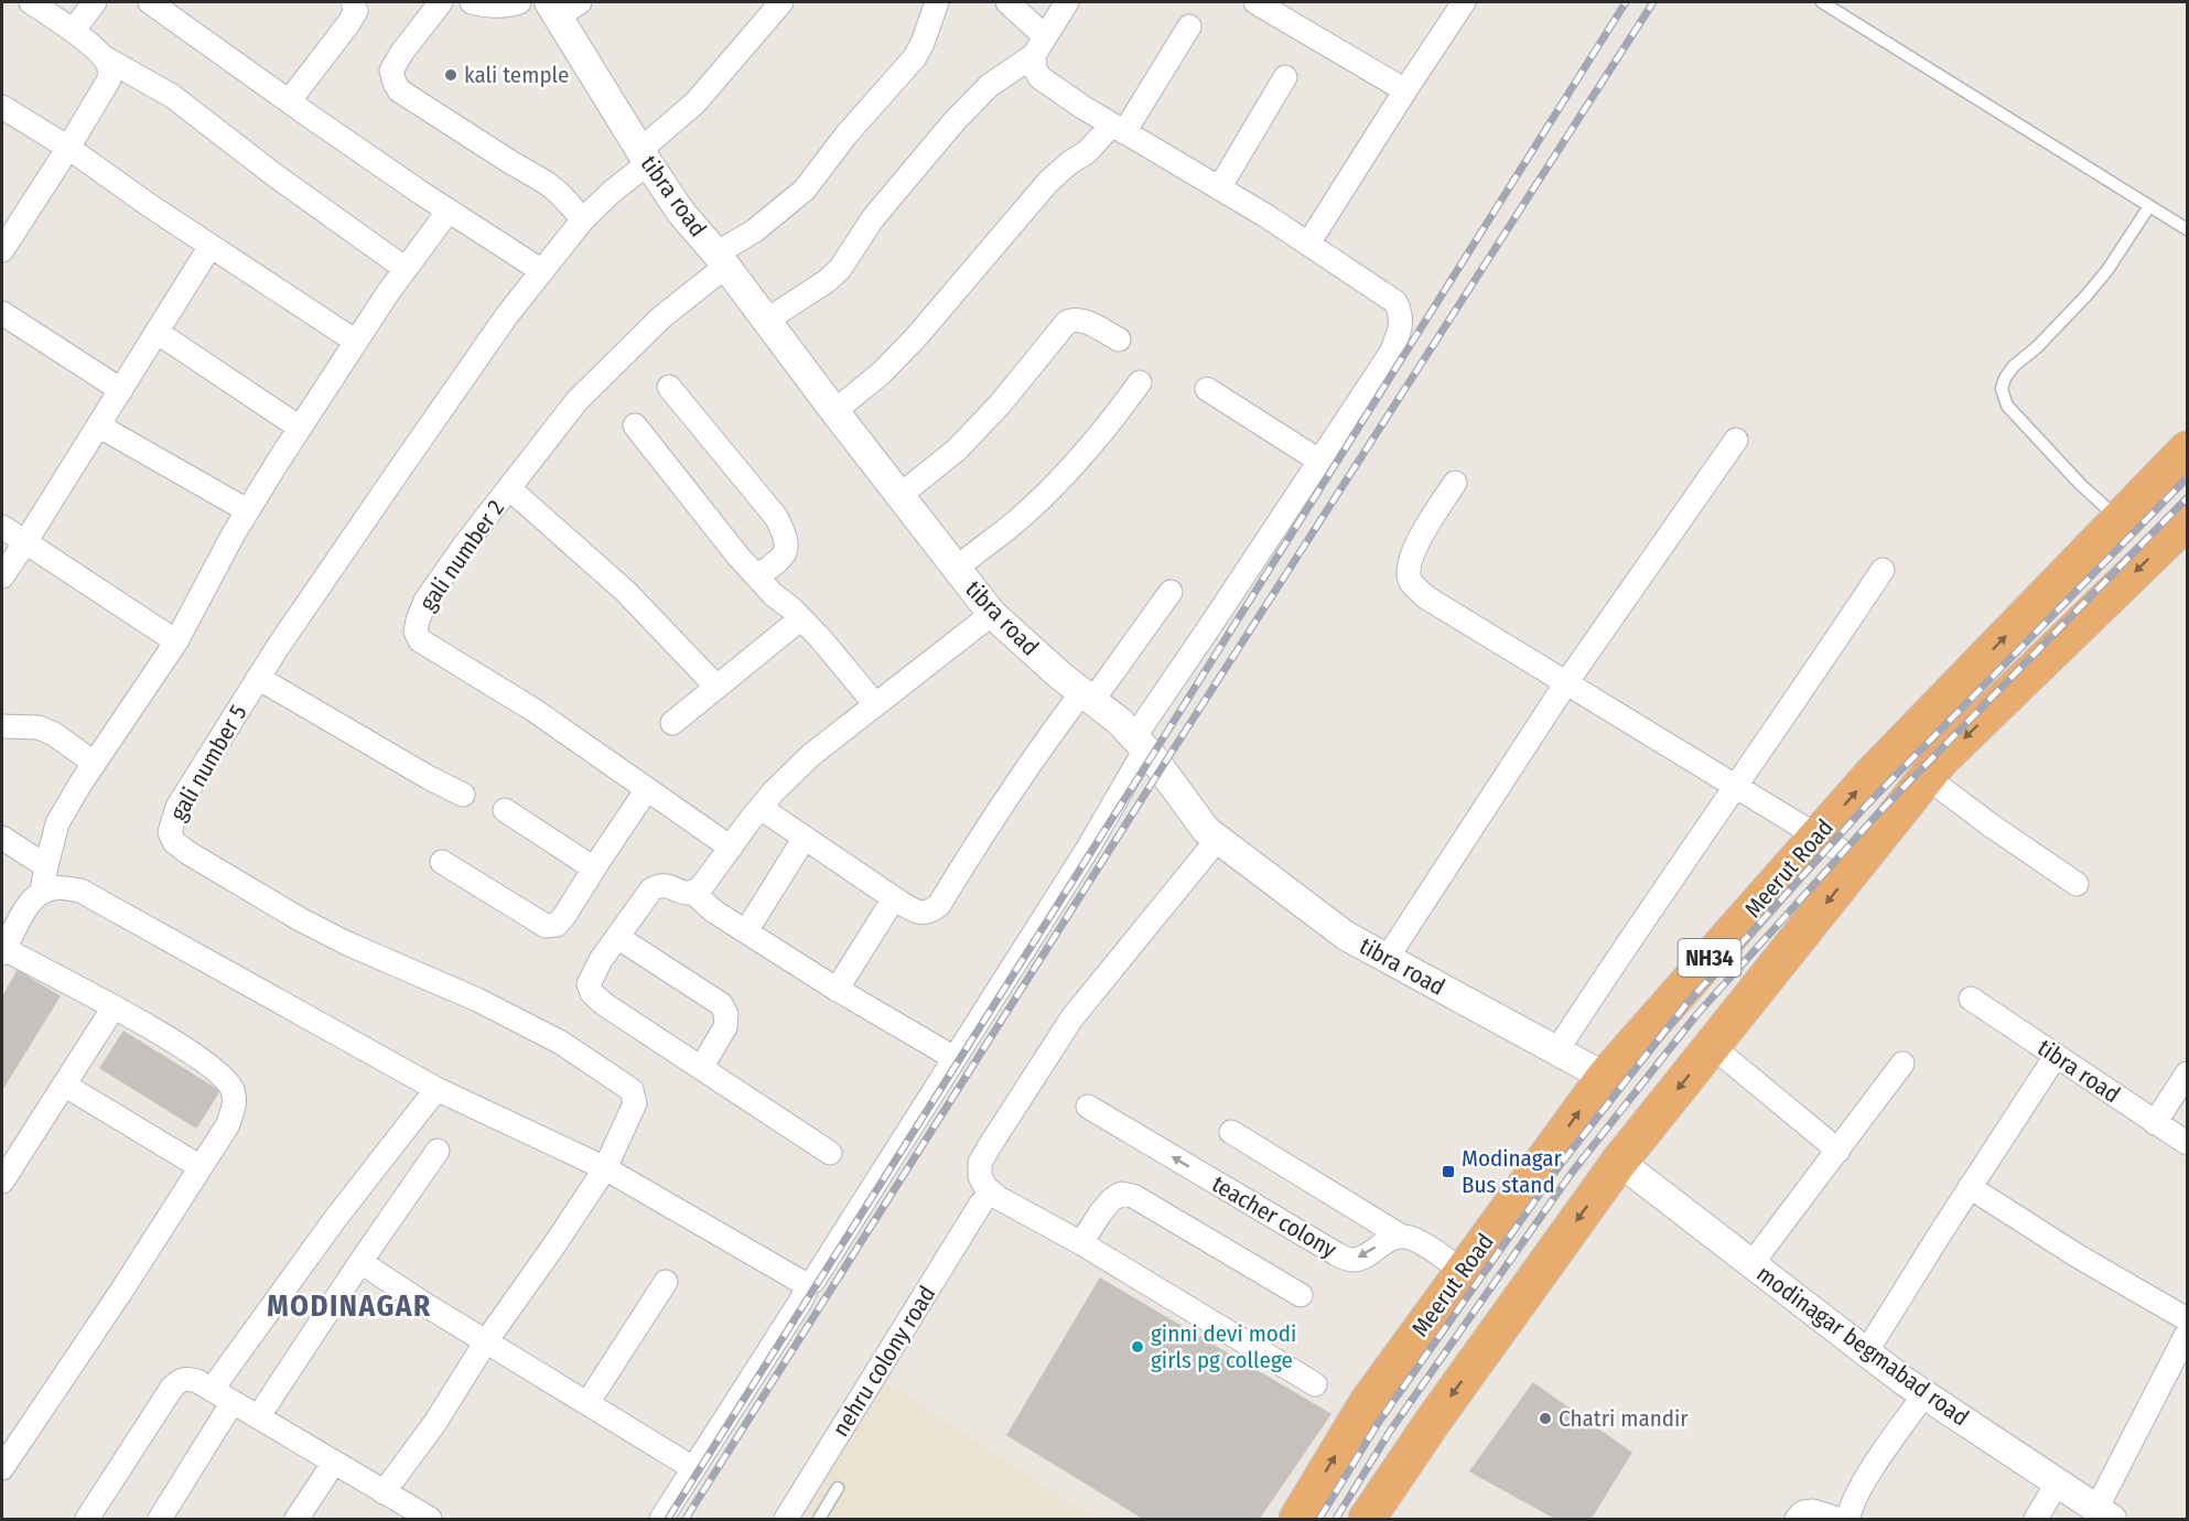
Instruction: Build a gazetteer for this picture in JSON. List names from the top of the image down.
{
  "streets": {
    "highway": ["Meerut Road", "NH34"],
    "street": [
      "tibra road",
      "gali number 2",
      "gali number 5",
      "teacher colony",
      "modinagar begmabad road",
      "nehru colony road"
    ]
  },
  "crossings": [
    ["tibra road", "gali number 2"],
    ["tibra road", "gali number 5"],
    ["tibra road", "Meerut Road"],
    ["Meerut Road", "modinagar begmabad road"]
  ],
  "districts": ["MODINAGAR"],
  "places": {
    "other": ["kali temple", "ginni devi modi girls pg college", "Chatri mandir"],
    "transit": ["Modinagar Bus stand"]
  }
}
